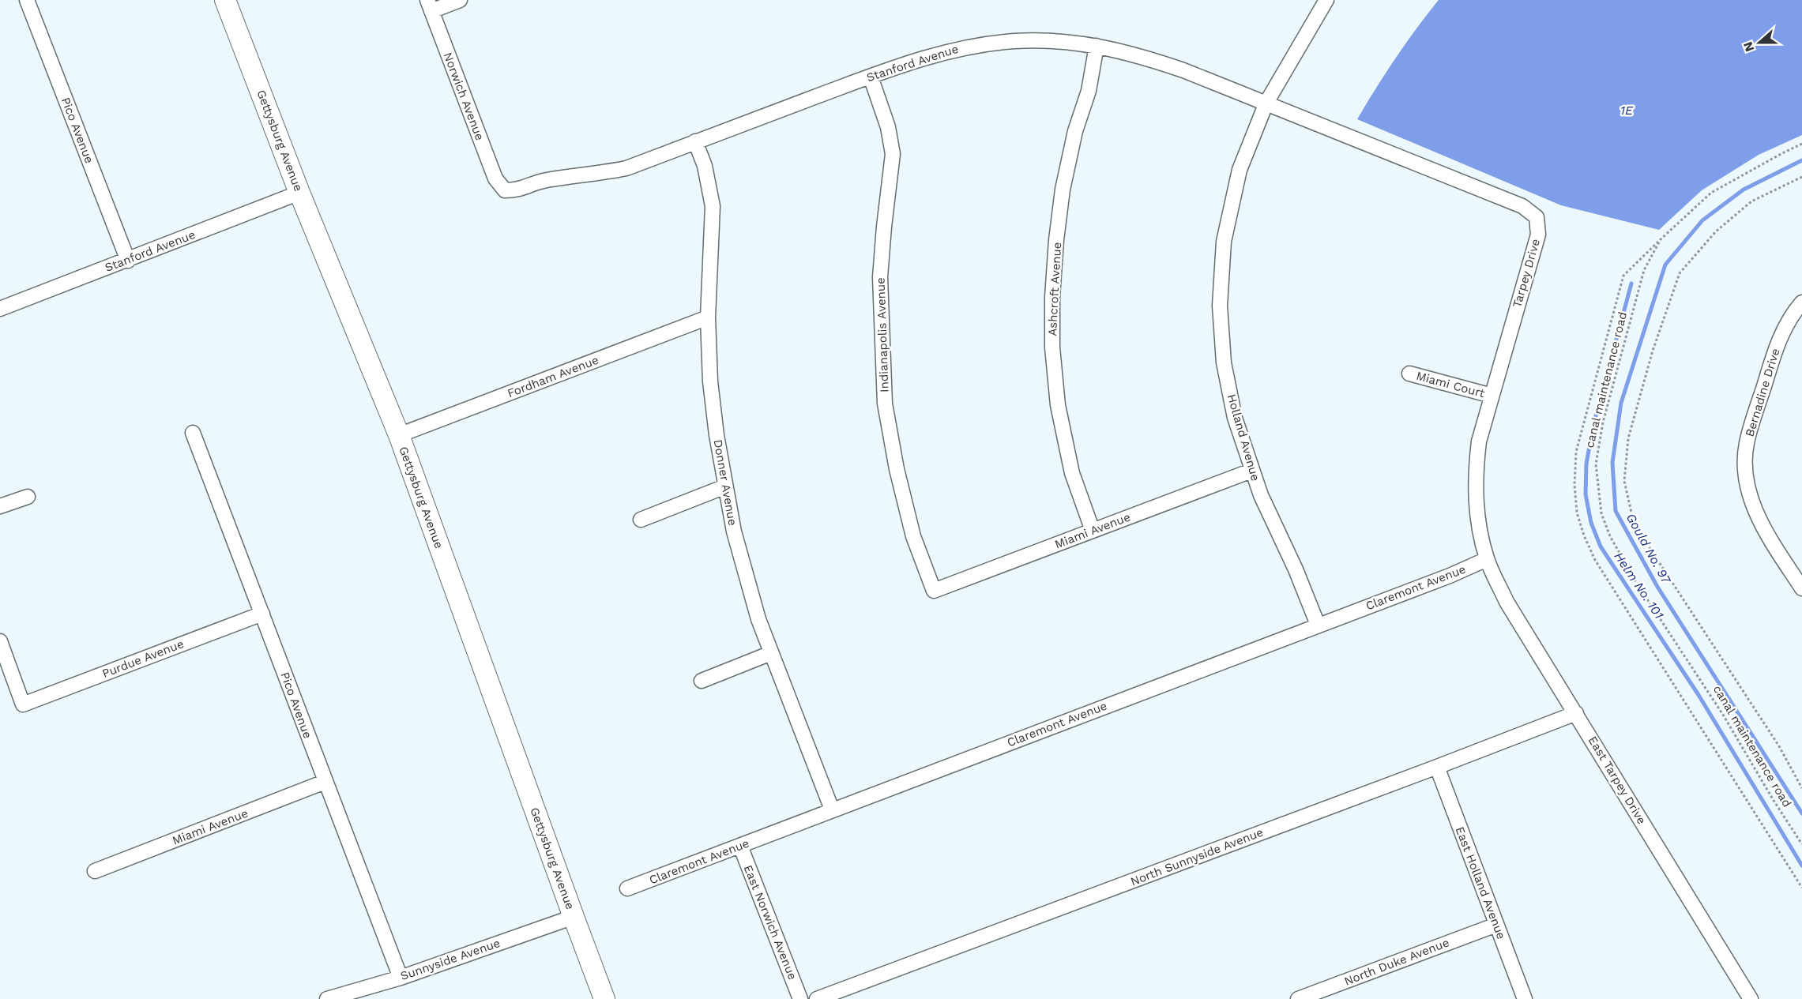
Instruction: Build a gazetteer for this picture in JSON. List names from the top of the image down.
{
  "streets": {
    "street": [
      "Stanford Avenue",
      "Norwich Avenue",
      "Pico Avenue",
      "Gettysburg Avenue",
      "Tarpey Drive",
      "Ashcroft Avenue",
      "Indianapolis Avenue",
      "Fordham Avenue",
      "Miami Court",
      "Bernadine Drive",
      "Holland Avenue",
      "Donner Avenue",
      "Miami Avenue",
      "Claremont Avenue",
      "Purdue Avenue",
      "East Tarpey Drive",
      "North Sunnyside Avenue",
      "East Holland Avenue",
      "East Norwich Avenue",
      "Sunnyside Avenue",
      "North Duke Avenue"
    ],
    "path": ["canal maintenance road"]
  },
  "crossings": [
    ["Stanford Avenue", "Norwich Avenue"],
    ["Stanford Avenue", "Pico Avenue"],
    ["Stanford Avenue", "Gettysburg Avenue"],
    ["Stanford Avenue", "Tarpey Drive"],
    ["Stanford Avenue", "Ashcroft Avenue"],
    ["Stanford Avenue", "Indianapolis Avenue"],
    ["Stanford Avenue", "Holland Avenue"],
    ["Stanford Avenue", "Donner Avenue"],
    ["Pico Avenue", "Miami Avenue"],
    ["Pico Avenue", "Purdue Avenue"],
    ["Pico Avenue", "Sunnyside Avenue"],
    ["Gettysburg Avenue", "Fordham Avenue"],
    ["Gettysburg Avenue", "Sunnyside Avenue"],
    ["Tarpey Drive", "Miami Court"],
    ["Tarpey Drive", "Holland Avenue"],
    ["Tarpey Drive", "Claremont Avenue"],
    ["Tarpey Drive", "East Tarpey Drive"],
    ["Ashcroft Avenue", "Miami Avenue"],
    ["Indianapolis Avenue", "Miami Avenue"],
    ["Fordham Avenue", "Donner Avenue"],
    ["Holland Avenue", "Miami Avenue"],
    ["Holland Avenue", "Claremont Avenue"],
    ["Donner Avenue", "Claremont Avenue"],
    ["Claremont Avenue", "East Tarpey Drive"],
    ["Claremont Avenue", "East Norwich Avenue"],
    ["East Tarpey Drive", "North Sunnyside Avenue"],
    ["North Sunnyside Avenue", "East Holland Avenue"],
    ["East Holland Avenue", "North Duke Avenue"]
  ],
  "water": ["1E", "Gould No. 97", "Helm No. 101"],
  "north": "left"
}
